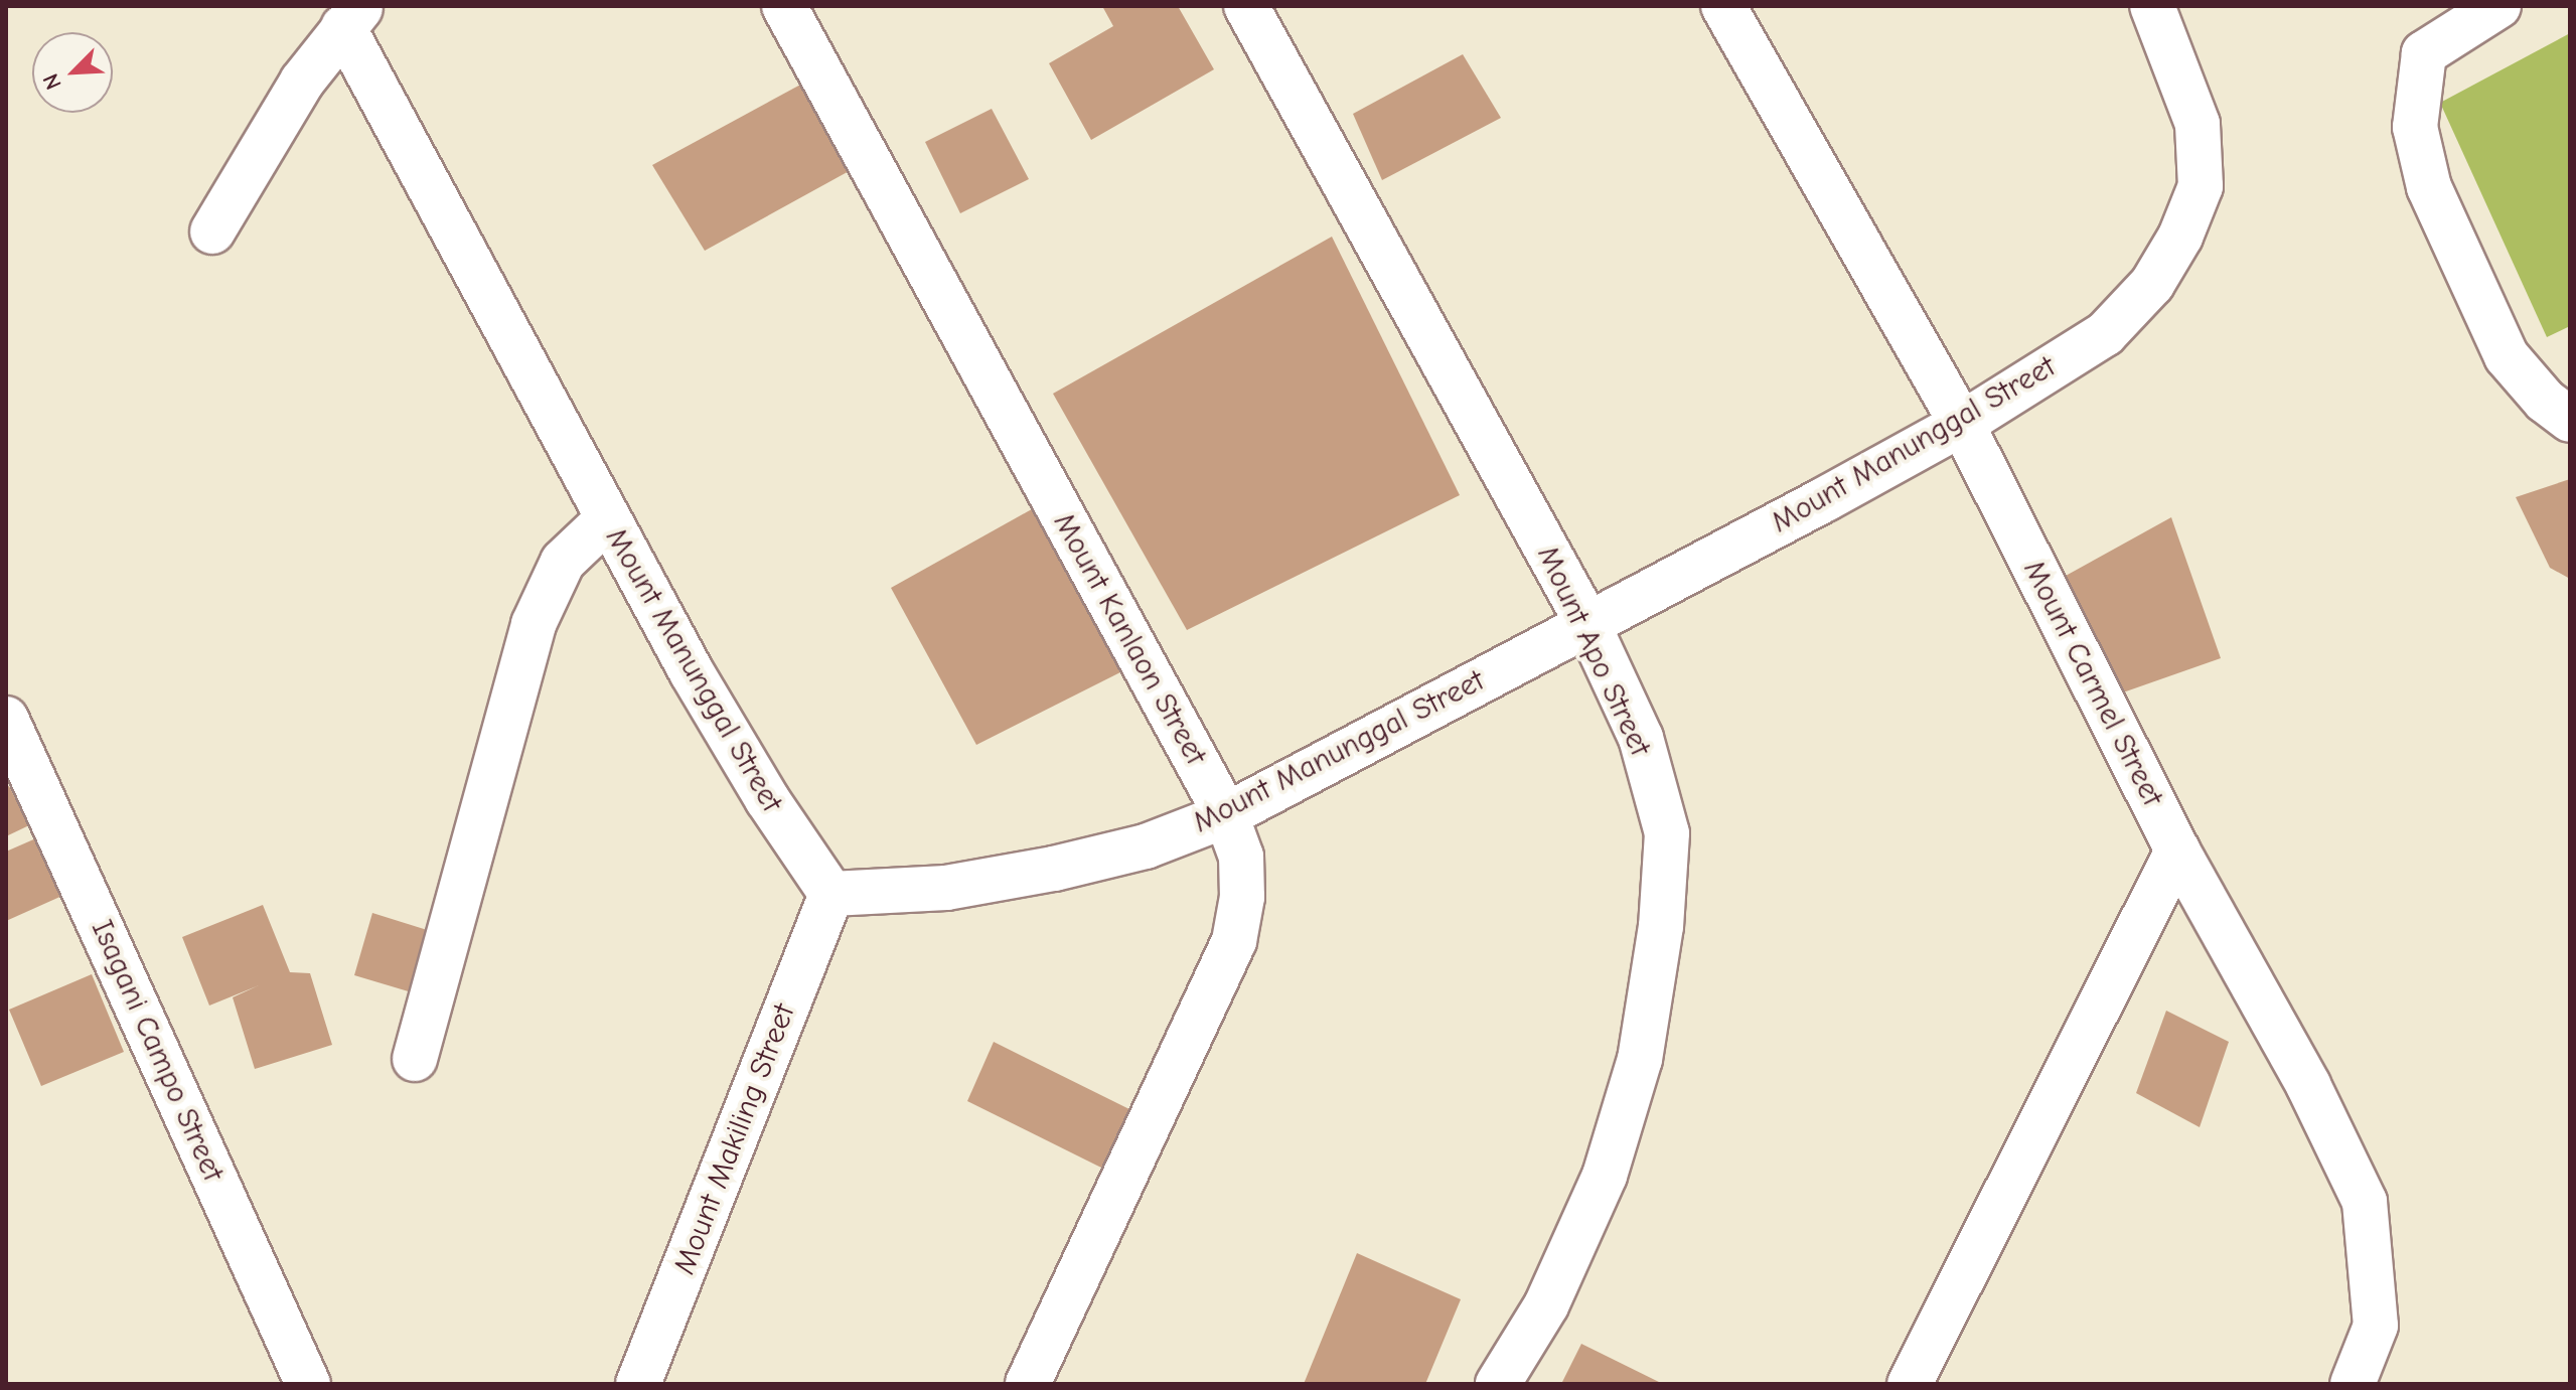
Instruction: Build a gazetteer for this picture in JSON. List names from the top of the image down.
{
  "streets": {
    "street": [
      "Mount Manunggal Street",
      "Mount Kanlaon Street",
      "Mount Apo Street",
      "Mount Carmel Street",
      "Isagani Campo Street",
      "Mount Makiling Street"
    ]
  },
  "crossings": [
    ["Mount Manunggal Street", "Mount Kanlaon Street"],
    ["Mount Manunggal Street", "Mount Apo Street"],
    ["Mount Manunggal Street", "Mount Carmel Street"],
    ["Mount Manunggal Street", "Mount Makiling Street"]
  ],
  "north": "bottom left"
}
